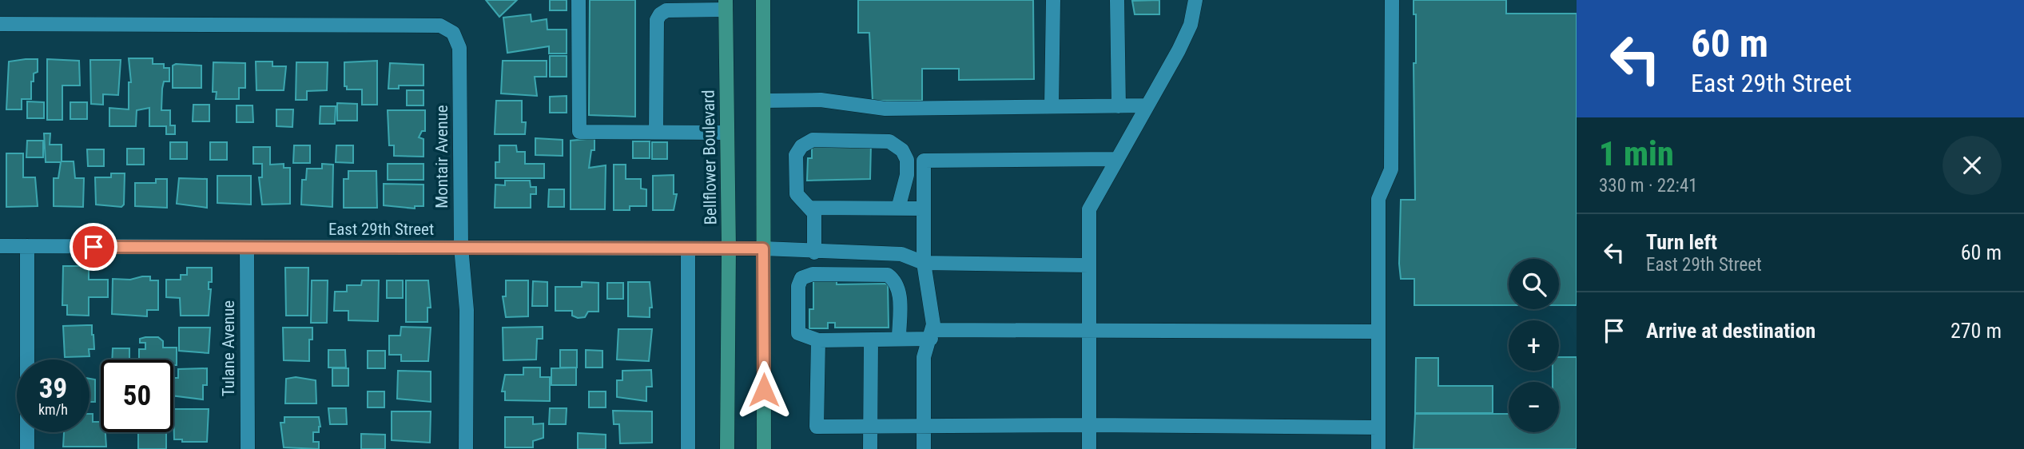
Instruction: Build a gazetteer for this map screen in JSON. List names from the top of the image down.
{
  "streets": {
    "main road": ["Bellflower Boulevard"],
    "street": ["Montair Avenue", "East 29th Street", "Tulane Avenue"]
  },
  "crossings": [
    ["Montair Avenue", "East 29th Street"],
    ["Bellflower Boulevard", "East 29th Street"],
    ["East 29th Street", "Tulane Avenue"]
  ],
  "page": {
    "turn": ["60 m", "East 29th Street"],
    "heading": ["1 min", "330 m · 22:41"],
    "list": [
      {
        "name": "Turn left",
        "note": "East 29th Street",
        "value": "60 m"
      },
      {
        "name": "Arrive at destination",
        "value": "270 m"
      }
    ],
    "map_buttons": ["+", "−"],
    "speed": "39 km/h",
    "limit": "50"
  }
}
